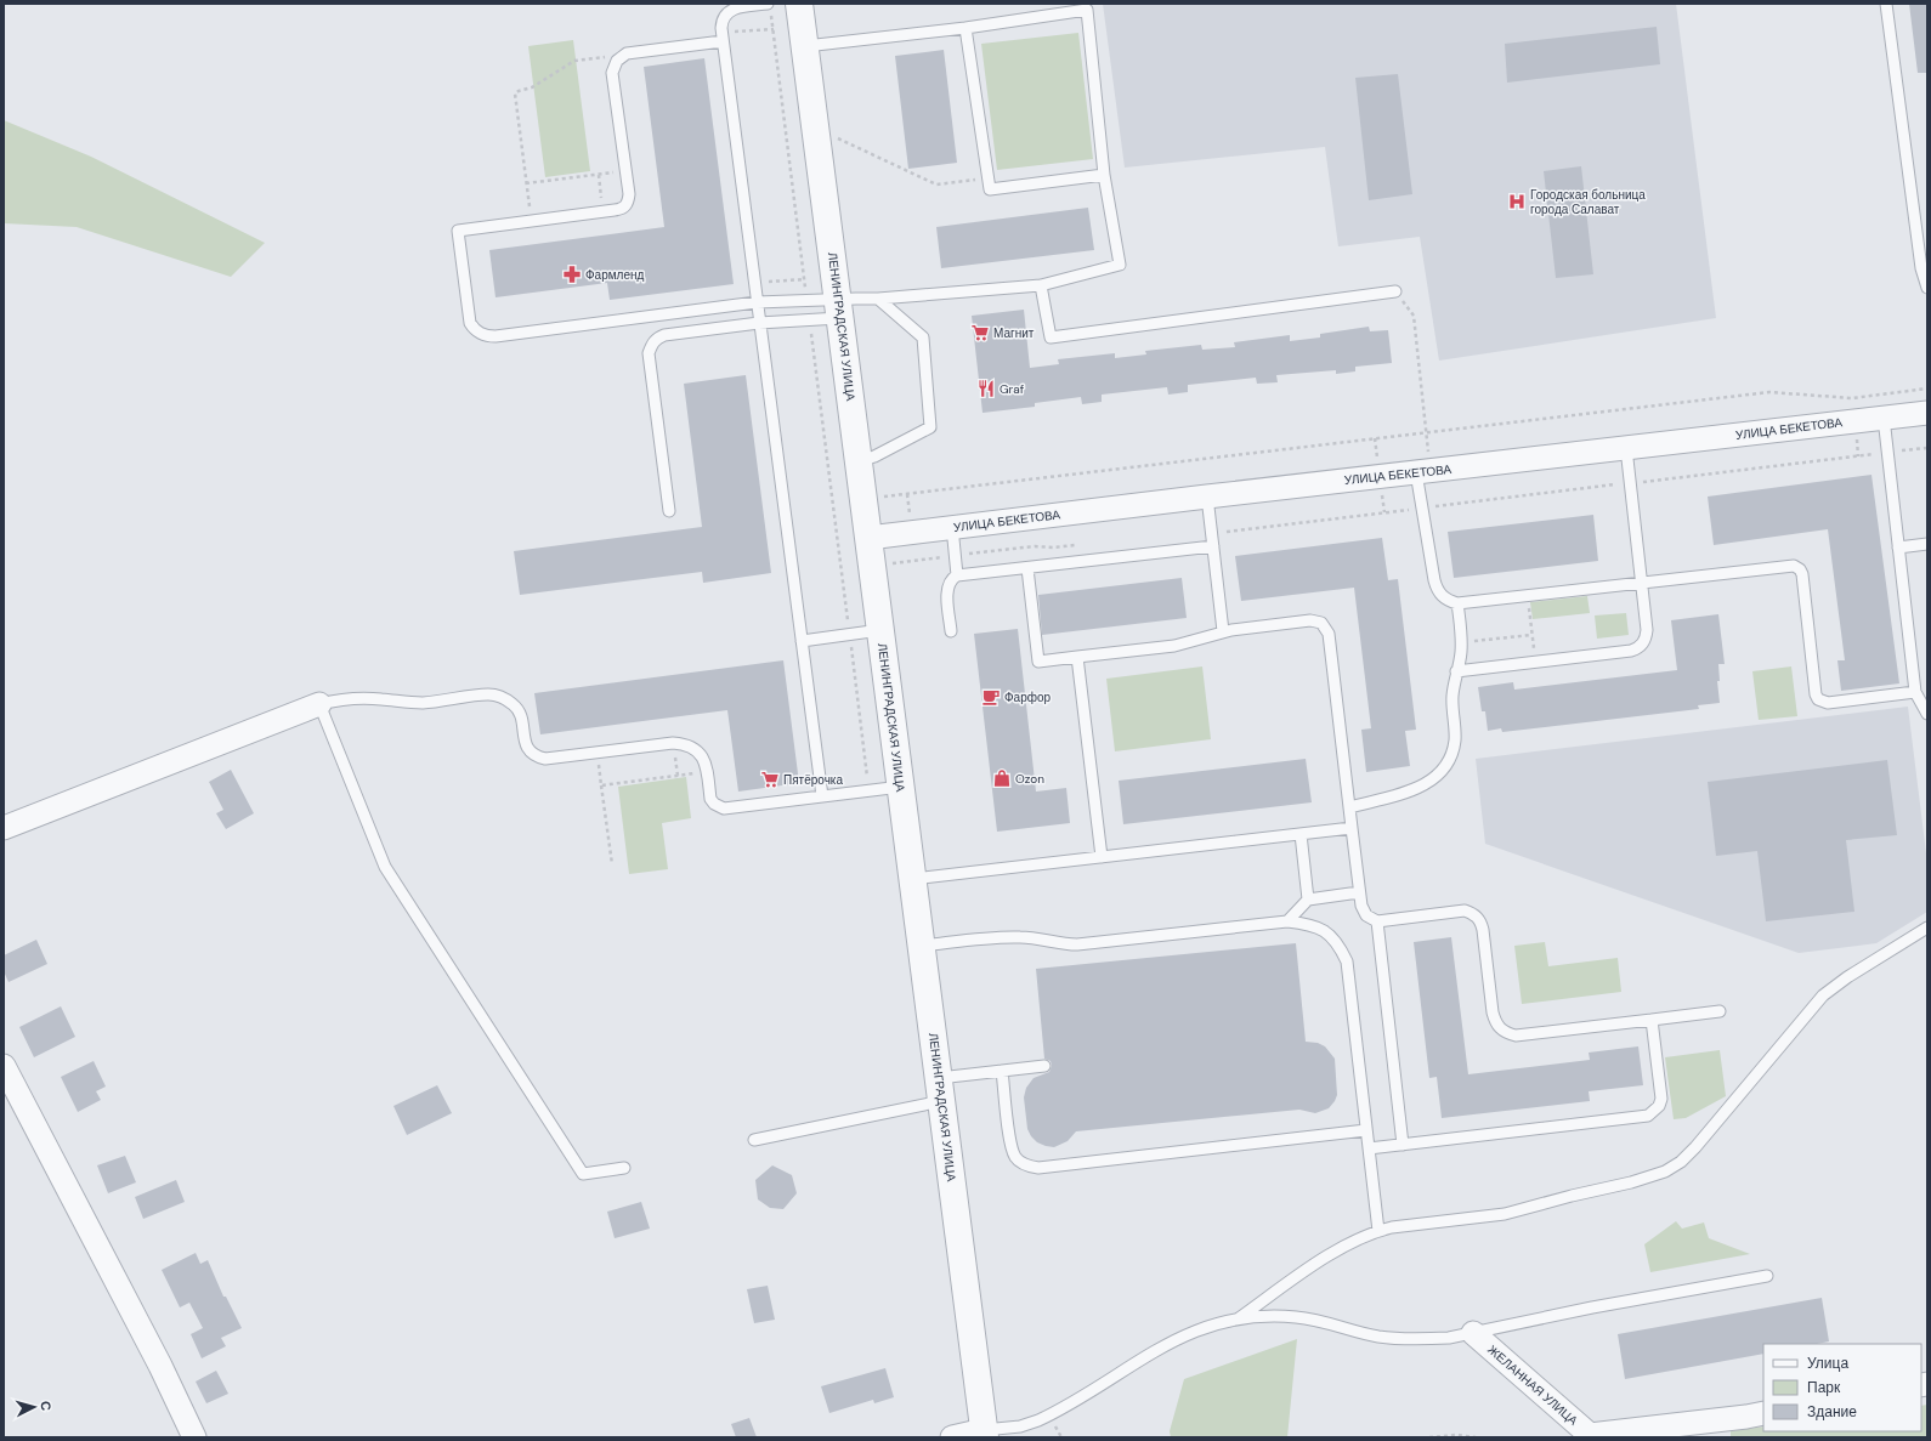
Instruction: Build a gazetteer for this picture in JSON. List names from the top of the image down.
{
  "streets": {
    "street": ["ЛЕНИНГРАДСКАЯ УЛИЦА", "УЛИЦА БЕКЕТОВА", "ЖЕЛАННАЯ УЛИЦА"]
  },
  "crossings": [
    ["ЛЕНИНГРАДСКАЯ УЛИЦА", "УЛИЦА БЕКЕТОВА"]
  ],
  "places": {
    "hospital": ["Городская больница города Салават"],
    "pharmacy": ["Фармленд"],
    "supermarket": ["Магнит", "Пятёрочка"],
    "restaurant": ["Graf"],
    "cafe": ["Фарфор"],
    "shop": ["Ozon"]
  },
  "legend": ["Улица", "Парк", "Здание"],
  "north": "right"
}
